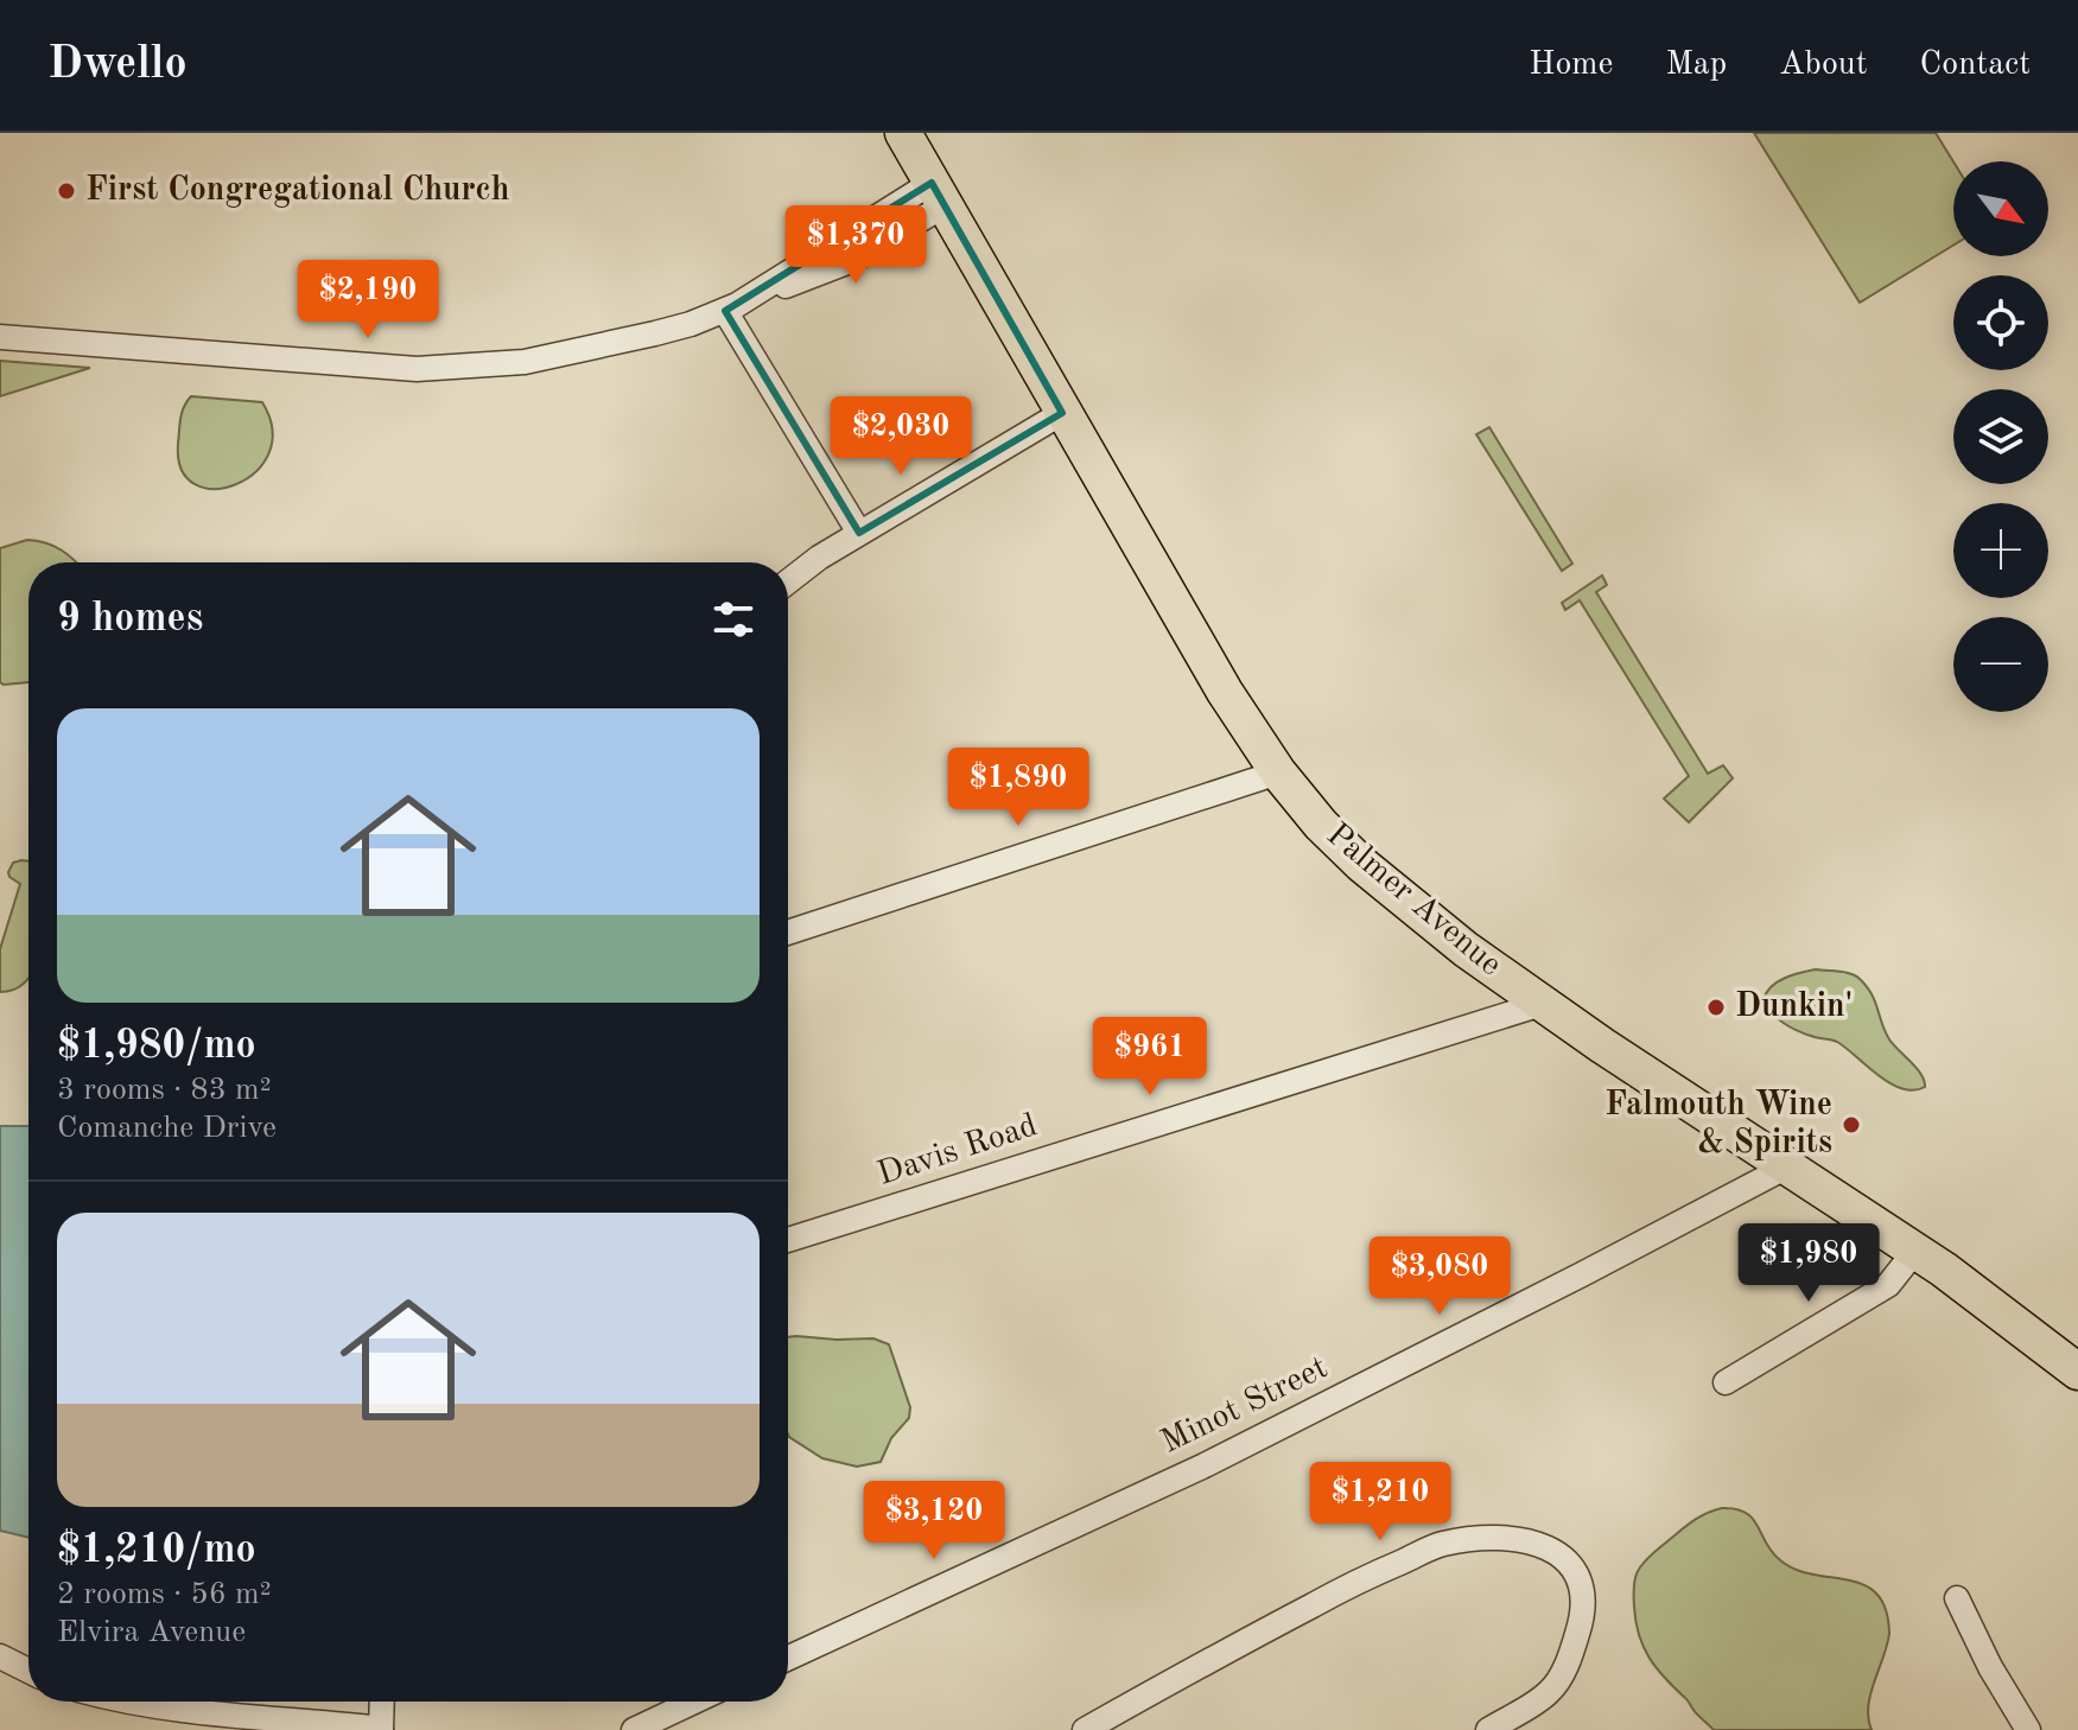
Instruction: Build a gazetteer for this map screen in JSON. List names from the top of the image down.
{
  "streets": {
    "highway": ["Palmer Avenue"],
    "street": ["Davis Road", "Minot Street"]
  },
  "crossings": [
    ["Palmer Avenue", "Davis Road"],
    ["Palmer Avenue", "Minot Street"]
  ],
  "places": ["First Congregational Church", "Dunkin'", "Falmouth Wine & Spirits"],
  "north": "bottom right",
  "page": {
    "header": "Dwello",
    "nav": [
      "Home",
      "Map",
      "About",
      "Contact"
    ],
    "map_buttons": ["+", "−"],
    "price": [
      "$1,370",
      "$2,190",
      "$2,030",
      "$1,890",
      "$961",
      "$1,980",
      "$3,080",
      "$1,210",
      "$3,120"
    ],
    "heading": "9 homes",
    "list": [
      {
        "name": "$1,980/mo",
        "note": "3 rooms · 83 m² · Comanche Drive"
      },
      {
        "name": "$1,210/mo",
        "note": "2 rooms · 56 m² · Elvira Avenue"
      }
    ]
  }
}
